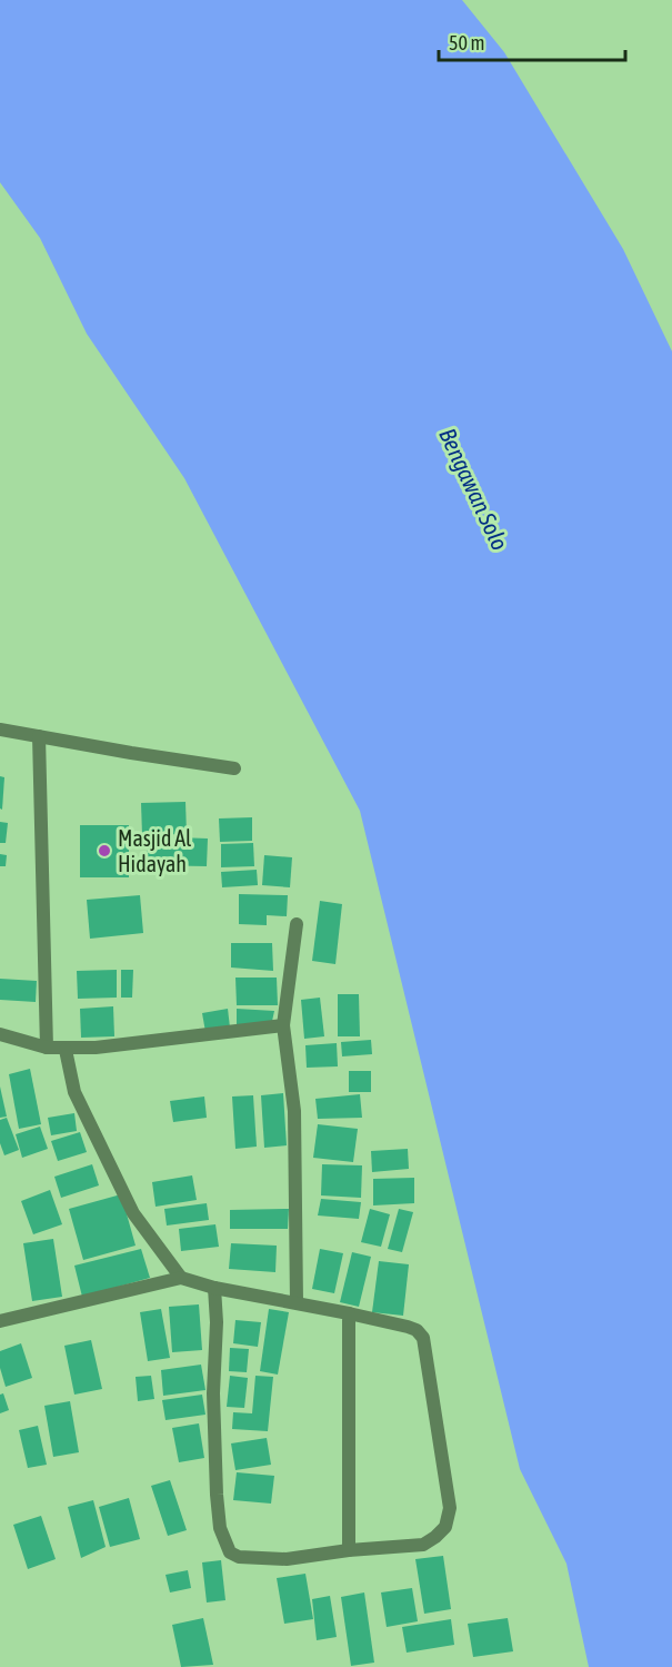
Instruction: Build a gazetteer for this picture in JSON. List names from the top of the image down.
{
  "water": ["Bengawan Solo"],
  "places": ["Masjid Al Hidayah"],
  "scale_bar": "50 m"
}
